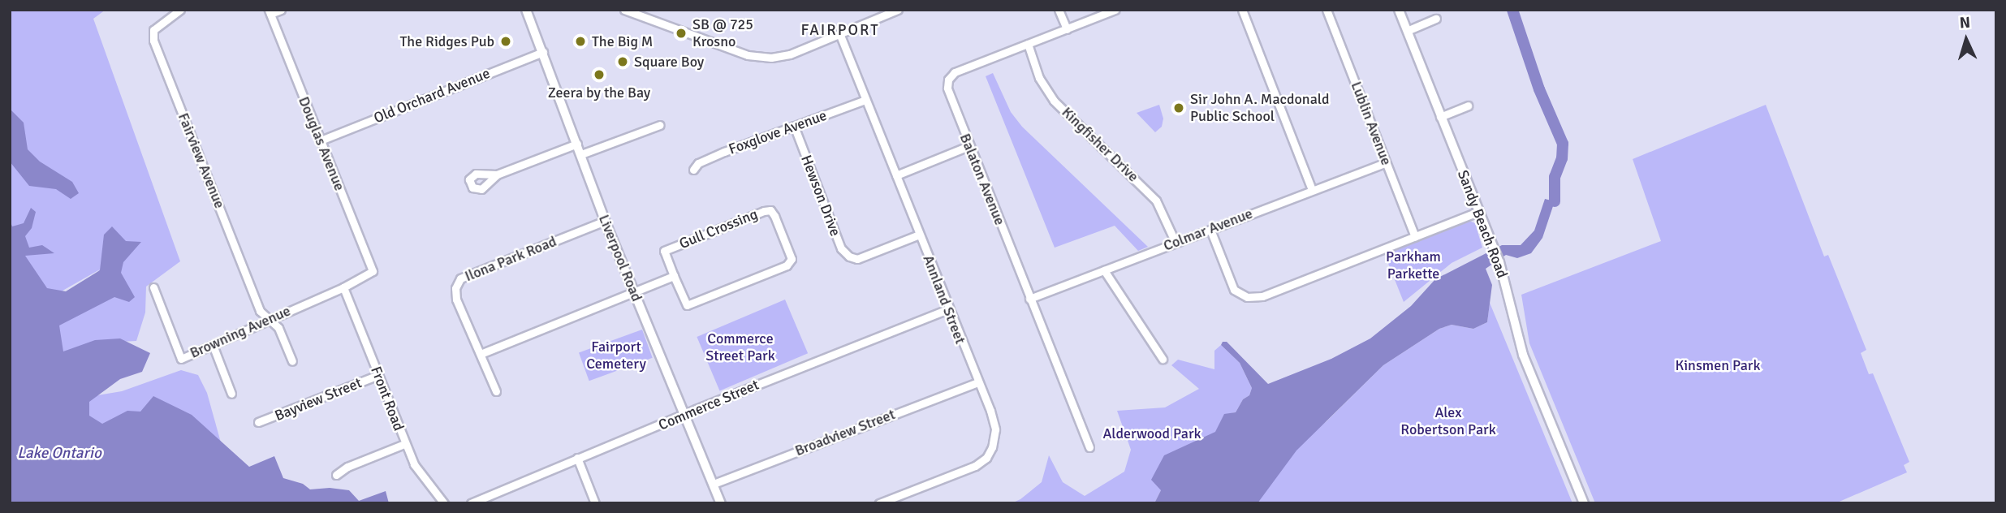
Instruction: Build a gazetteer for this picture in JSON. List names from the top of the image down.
{
  "streets": {
    "street": [
      "Old Orchard Avenue",
      "Lublin Avenue",
      "Foxglove Avenue",
      "Douglas Avenue",
      "Kingfisher Drive",
      "Fairview Avenue",
      "Balaton Avenue",
      "Hewson Drive",
      "Sandy Beach Road",
      "Gull Crossing",
      "Colmar Avenue",
      "Liverpool Road",
      "Ilona Park Road",
      "Annland Street",
      "Browning Avenue",
      "Front Road",
      "Bayview Street",
      "Commerce Street",
      "Broadview Street"
    ]
  },
  "crossings": [
    ["Old Orchard Avenue", "Douglas Avenue"],
    ["Old Orchard Avenue", "Liverpool Road"],
    ["Lublin Avenue", "Colmar Avenue"],
    ["Foxglove Avenue", "Hewson Drive"],
    ["Foxglove Avenue", "Annland Street"],
    ["Douglas Avenue", "Browning Avenue"],
    ["Kingfisher Drive", "Balaton Avenue"],
    ["Kingfisher Drive", "Colmar Avenue"],
    ["Fairview Avenue", "Browning Avenue"],
    ["Balaton Avenue", "Colmar Avenue"],
    ["Hewson Drive", "Annland Street"],
    ["Liverpool Road", "Ilona Park Road"],
    ["Liverpool Road", "Commerce Street"],
    ["Liverpool Road", "Broadview Street"],
    ["Annland Street", "Commerce Street"],
    ["Annland Street", "Broadview Street"],
    ["Browning Avenue", "Front Road"],
    ["Front Road", "Bayview Street"]
  ],
  "districts": ["FAIRPORT"],
  "water": ["Lake Ontario"],
  "parks": [
    "Parkham Parkette",
    "Commerce Street Park",
    "Fairport Cemetery",
    "Kinsmen Park",
    "Alex Robertson Park",
    "Alderwood Park"
  ],
  "places": [
    "SB @ 725 Krosno",
    "The Ridges Pub",
    "The Big M",
    "Square Boy",
    "Zeera by the Bay",
    "Sir John A. Macdonald Public School"
  ],
  "north": "top"
}
